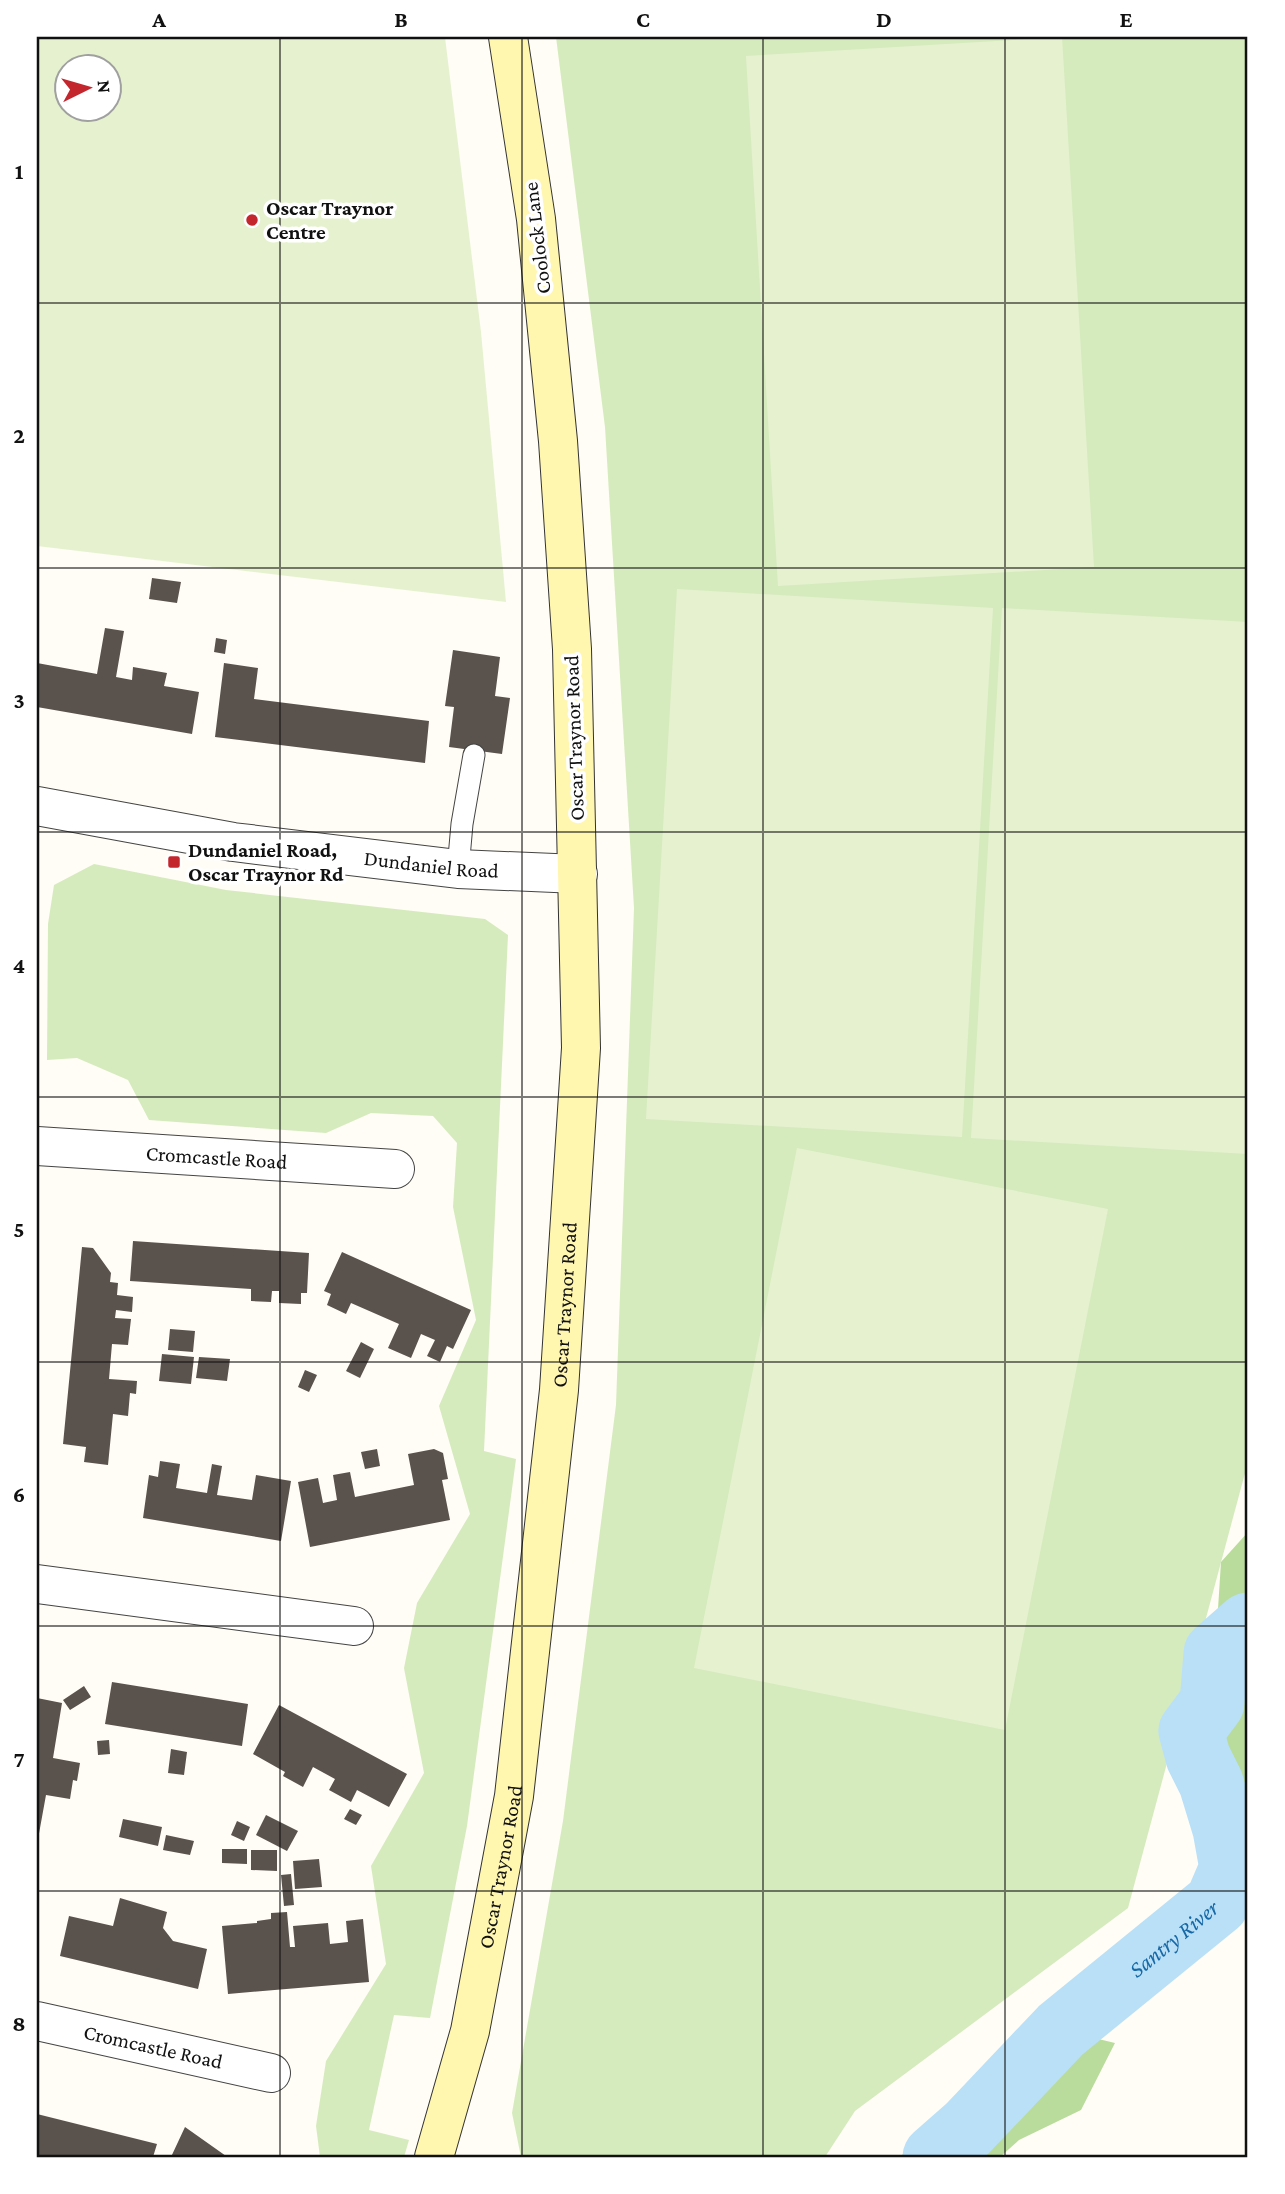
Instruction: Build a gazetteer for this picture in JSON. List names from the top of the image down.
{
  "streets": {
    "main road": ["Coolock Lane", "Oscar Traynor Road"],
    "street": ["Dundaniel Road", "Cromcastle Road"]
  },
  "crossings": [
    ["Coolock Lane", "Oscar Traynor Road"],
    ["Oscar Traynor Road", "Dundaniel Road"]
  ],
  "water": ["Santry River"],
  "places": {
    "other": ["Oscar Traynor Centre"],
    "transit": ["Dundaniel Road, Oscar Traynor Rd"]
  },
  "north": "right",
  "grid": {
    "columns": [
      "A",
      "B",
      "C",
      "D",
      "E"
    ],
    "rows": [
      "1",
      "2",
      "3",
      "4",
      "5",
      "6",
      "7",
      "8"
    ]
  }
}
